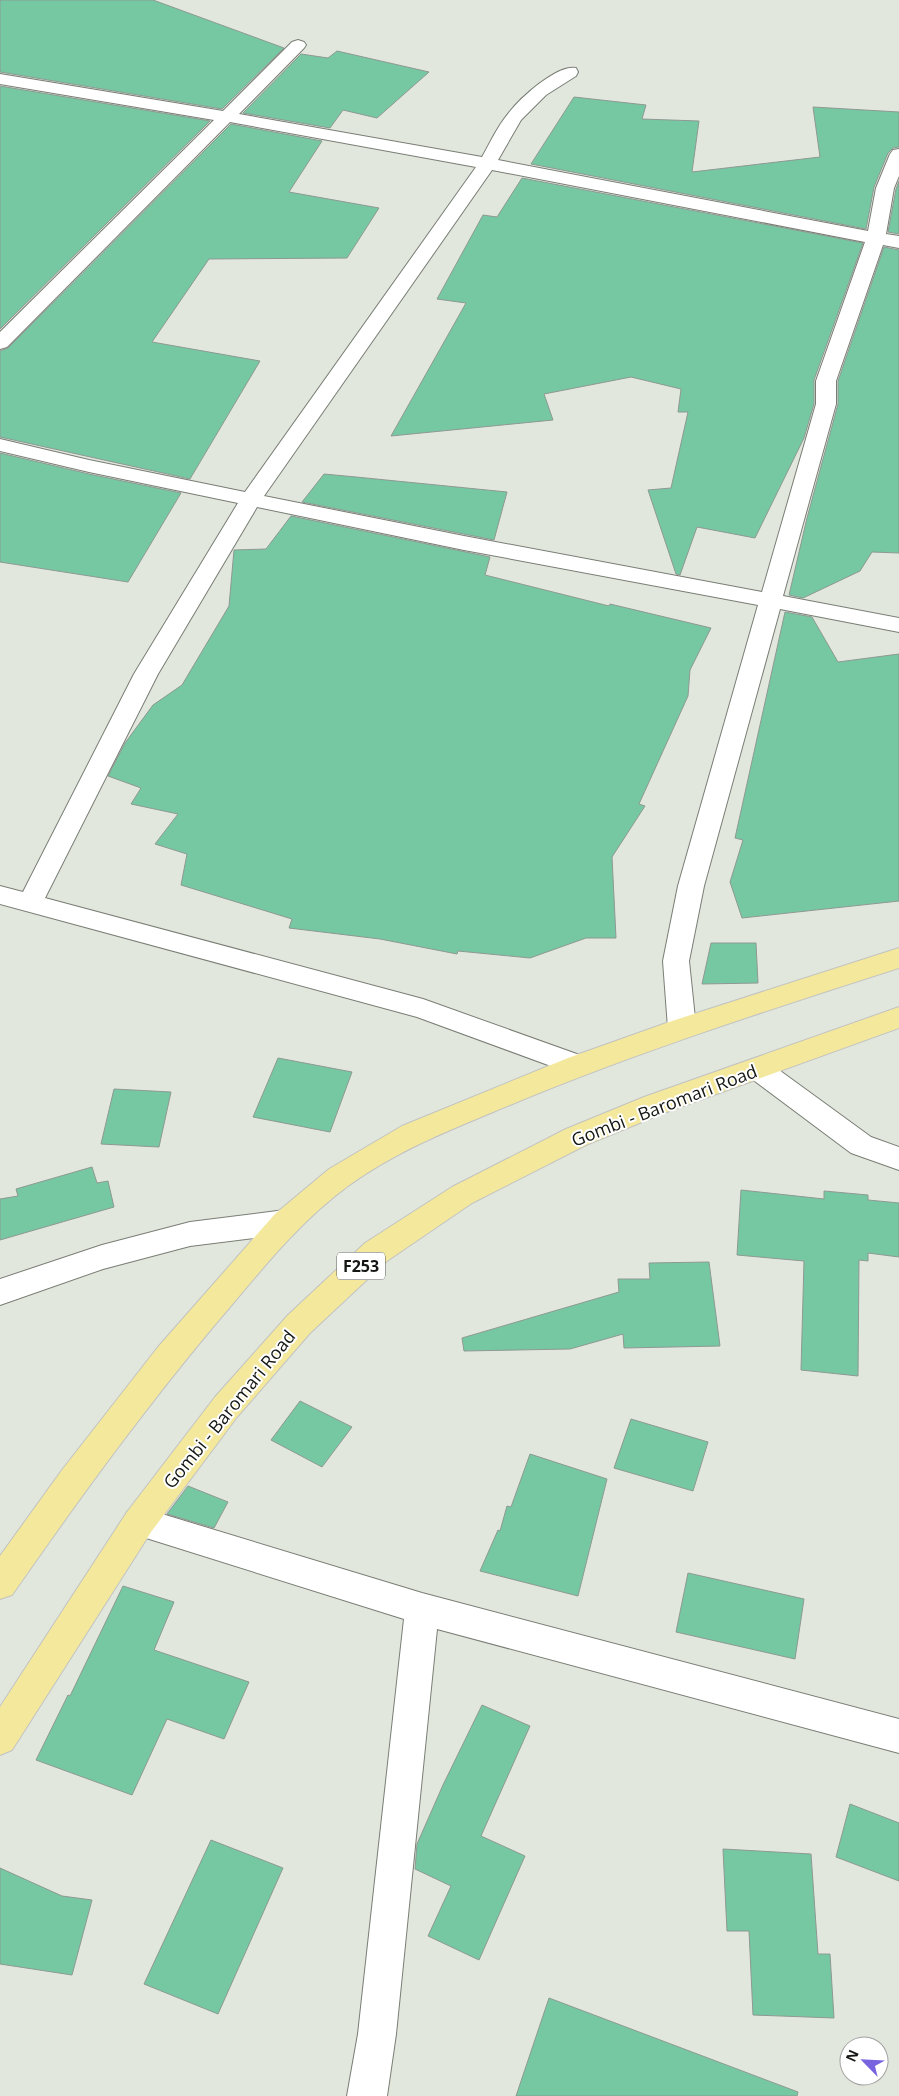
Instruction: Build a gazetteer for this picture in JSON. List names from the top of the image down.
{
  "streets": {
    "main road": ["Gombi - Baromari Road", "F253"]
  },
  "north": "top left"
}
